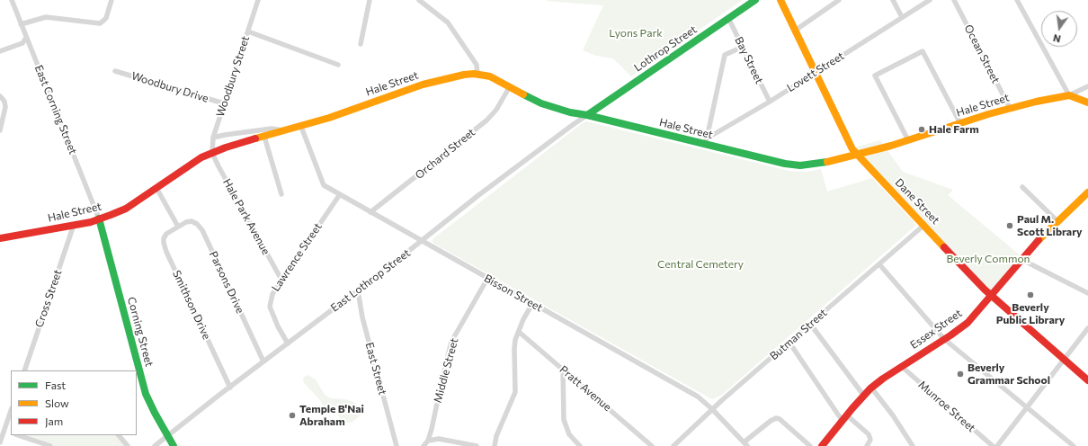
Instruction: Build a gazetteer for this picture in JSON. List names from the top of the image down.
{
  "streets": {
    "main road": [
      "Lothrop Street",
      "Hale Street",
      "Dane Street",
      "Essex Street",
      "Corning Street"
    ],
    "street": [
      "Ocean Street",
      "Bay Street",
      "Lovett Street",
      "Woodbury Street",
      "Woodbury Drive",
      "East Corning Street",
      "Orchard Street",
      "Hale Park Avenue",
      "Lawrence Street",
      "East Lothrop Street",
      "Parsons Drive",
      "Bisson Street",
      "Cross Street",
      "Smithson Drive",
      "Butman Street",
      "East Street",
      "Middle Street",
      "Pratt Avenue",
      "Munroe Street"
    ]
  },
  "crossings": [
    ["Lothrop Street", "Bay Street"],
    ["Lothrop Street", "Hale Street"],
    ["Lothrop Street", "East Lothrop Street"],
    ["Ocean Street", "Hale Street"],
    ["Bay Street", "Lovett Street"],
    ["Lovett Street", "Hale Street"],
    ["Lovett Street", "Dane Street"],
    ["Woodbury Street", "Hale Street"],
    ["Woodbury Street", "Woodbury Drive"],
    ["Woodbury Street", "Hale Park Avenue"],
    ["Hale Street", "East Corning Street"],
    ["Hale Street", "Orchard Street"],
    ["Hale Street", "Dane Street"],
    ["Hale Street", "Hale Park Avenue"],
    ["Hale Street", "East Lothrop Street"],
    ["Hale Street", "Bisson Street"],
    ["Hale Street", "Cross Street"],
    ["Hale Street", "Corning Street"],
    ["East Corning Street", "Corning Street"],
    ["Orchard Street", "Bisson Street"],
    ["Dane Street", "Essex Street"],
    ["Dane Street", "Butman Street"],
    ["Hale Park Avenue", "Lawrence Street"],
    ["Lawrence Street", "East Lothrop Street"],
    ["Lawrence Street", "Bisson Street"],
    ["East Lothrop Street", "Parsons Drive"],
    ["East Lothrop Street", "Bisson Street"],
    ["East Lothrop Street", "Smithson Drive"],
    ["East Lothrop Street", "Corning Street"],
    ["East Lothrop Street", "East Street"],
    ["Parsons Drive", "Smithson Drive"],
    ["Bisson Street", "Butman Street"],
    ["Bisson Street", "Middle Street"],
    ["Essex Street", "Munroe Street"]
  ],
  "parks": ["Lyons Park", "Beverly Common", "Central Cemetery"],
  "places": [
    "Hale Farm",
    "Paul M. Scott Library",
    "Beverly Public Library",
    "Beverly Grammar School",
    "Temple B'Nai Abraham"
  ],
  "legend": ["Fast", "Slow", "Jam"],
  "north": "bottom"
}
